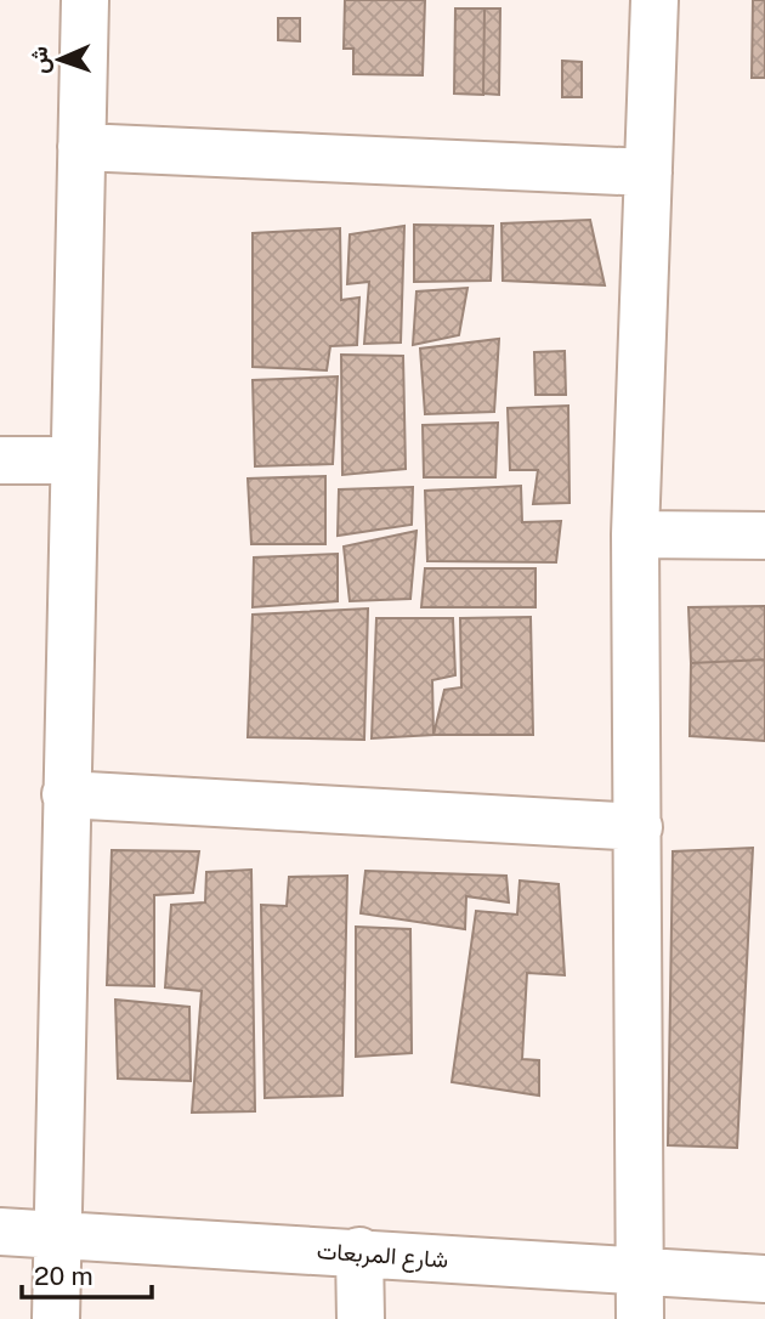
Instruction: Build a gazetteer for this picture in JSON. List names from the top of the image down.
{
  "streets": {
    "street": ["شارع المربعات"]
  },
  "scale_bar": "20 m",
  "north": "left"
}
